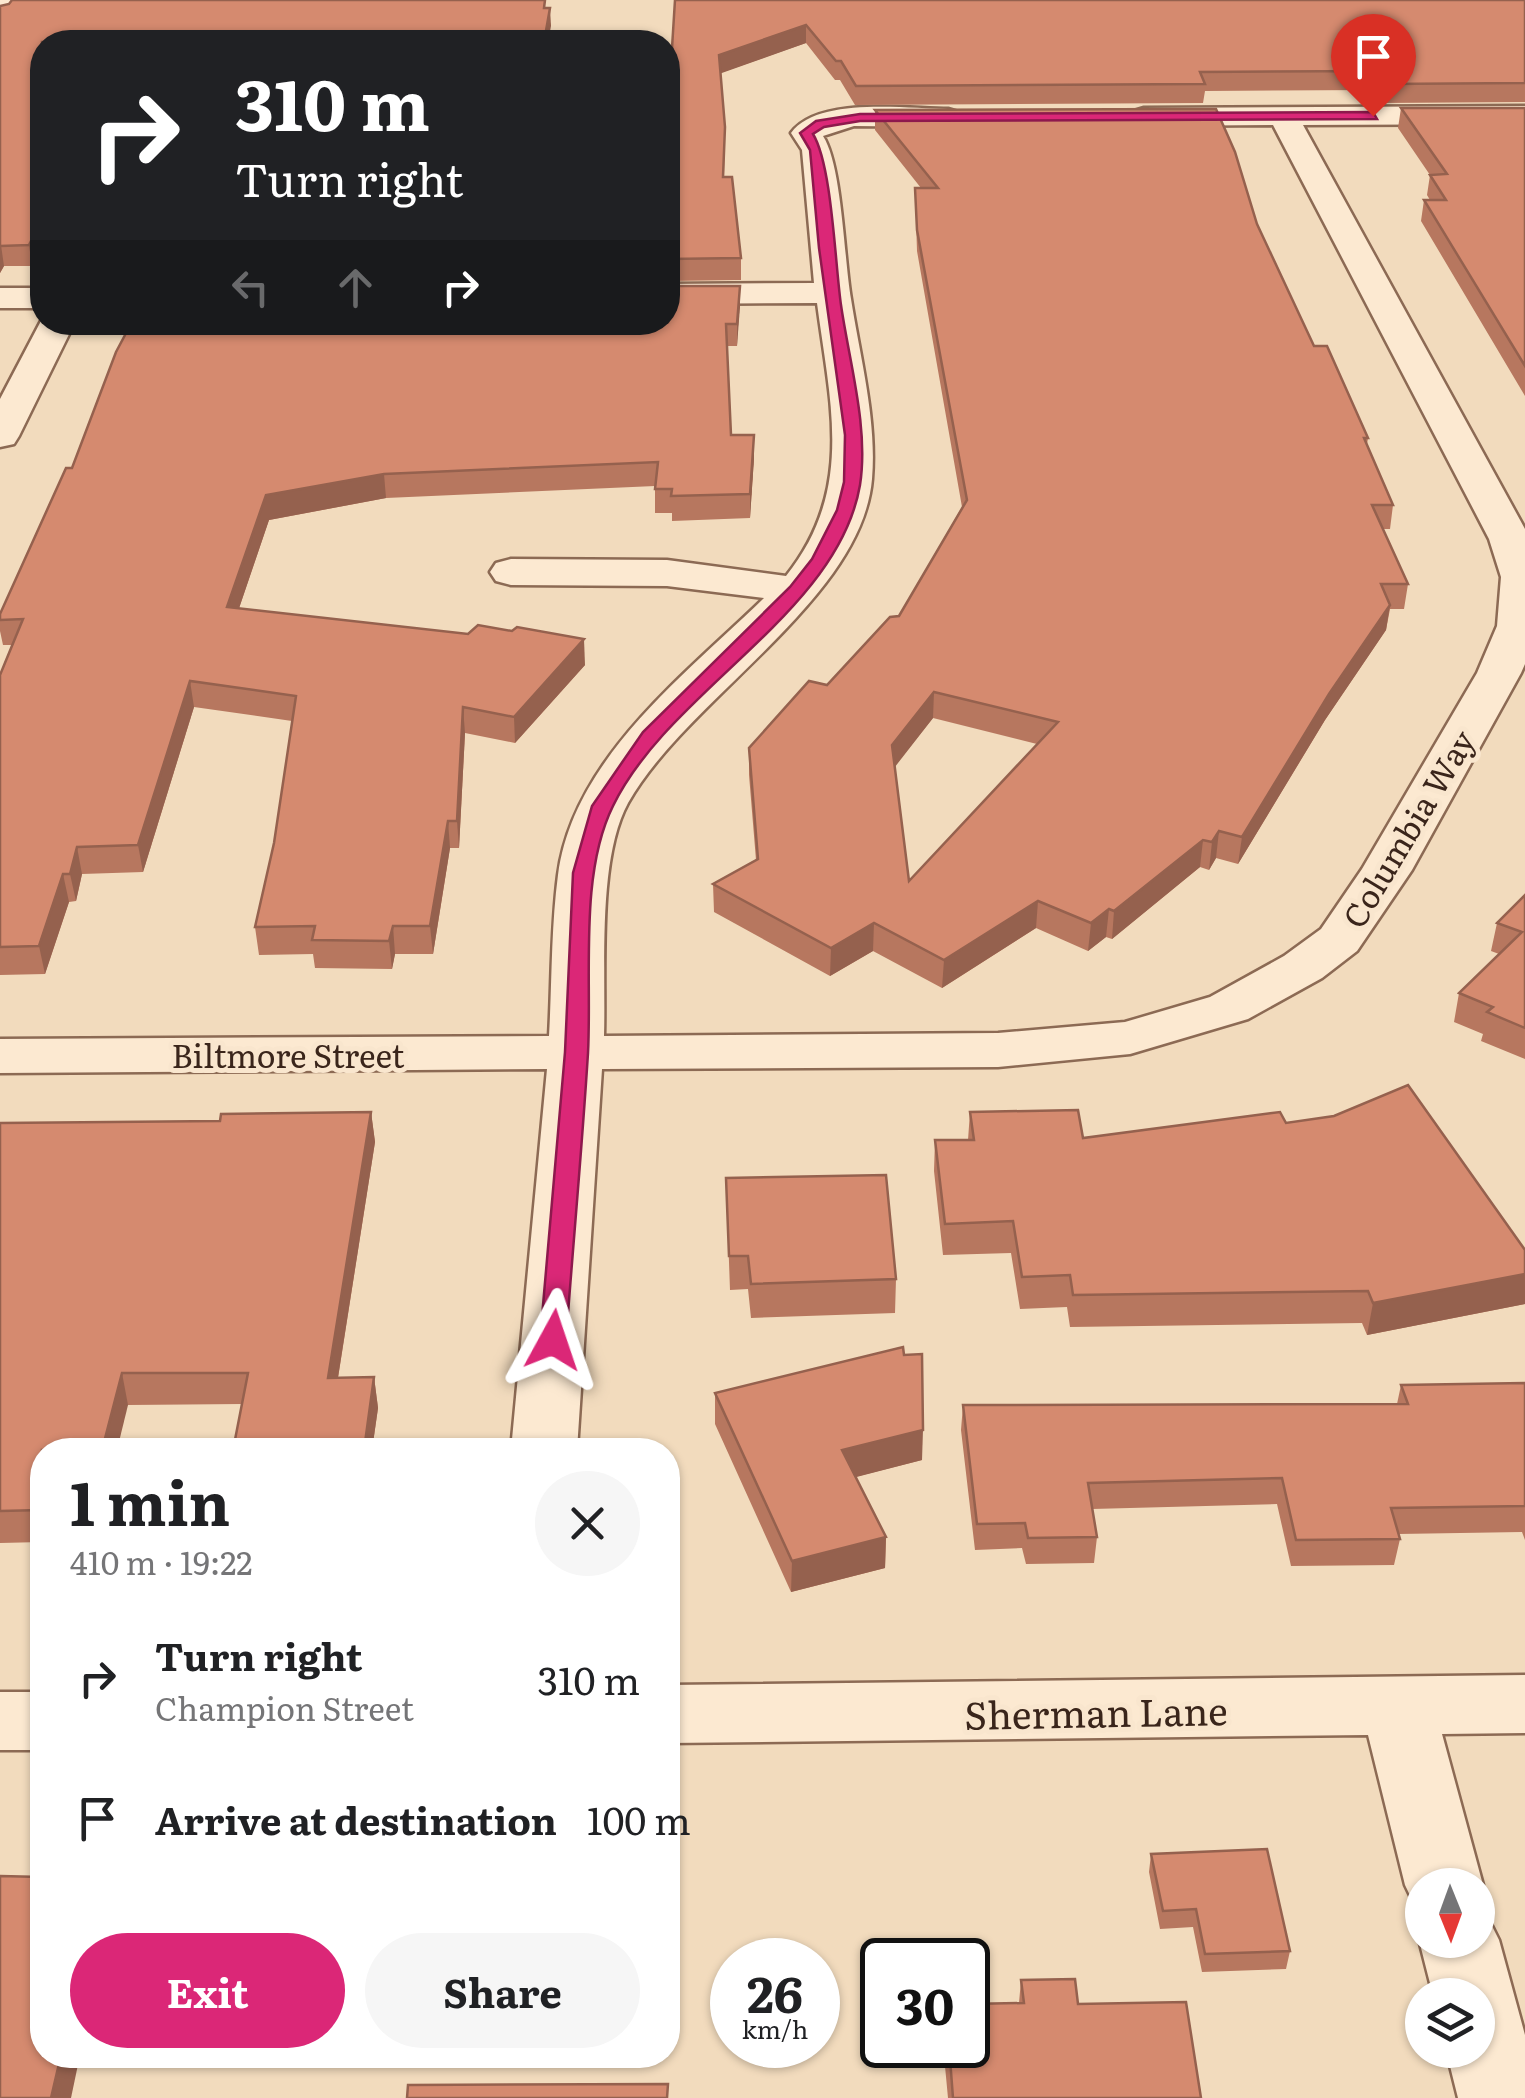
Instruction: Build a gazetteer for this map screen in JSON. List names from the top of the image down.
{
  "streets": {
    "street": ["Columbia Way", "Biltmore Street", "Sherman Lane"]
  },
  "crossings": [
    ["Columbia Way", "Biltmore Street"]
  ],
  "north": "bottom",
  "page": {
    "turn": ["310 m", "Turn right"],
    "heading": ["1 min", "410 m · 19:22"],
    "list": [
      {
        "name": "Turn right",
        "note": "Champion Street",
        "value": "310 m"
      },
      {
        "name": "Arrive at destination",
        "value": "100 m"
      }
    ],
    "buttons": ["Exit", "Share"],
    "speed": "26 km/h",
    "limit": "30"
  }
}
